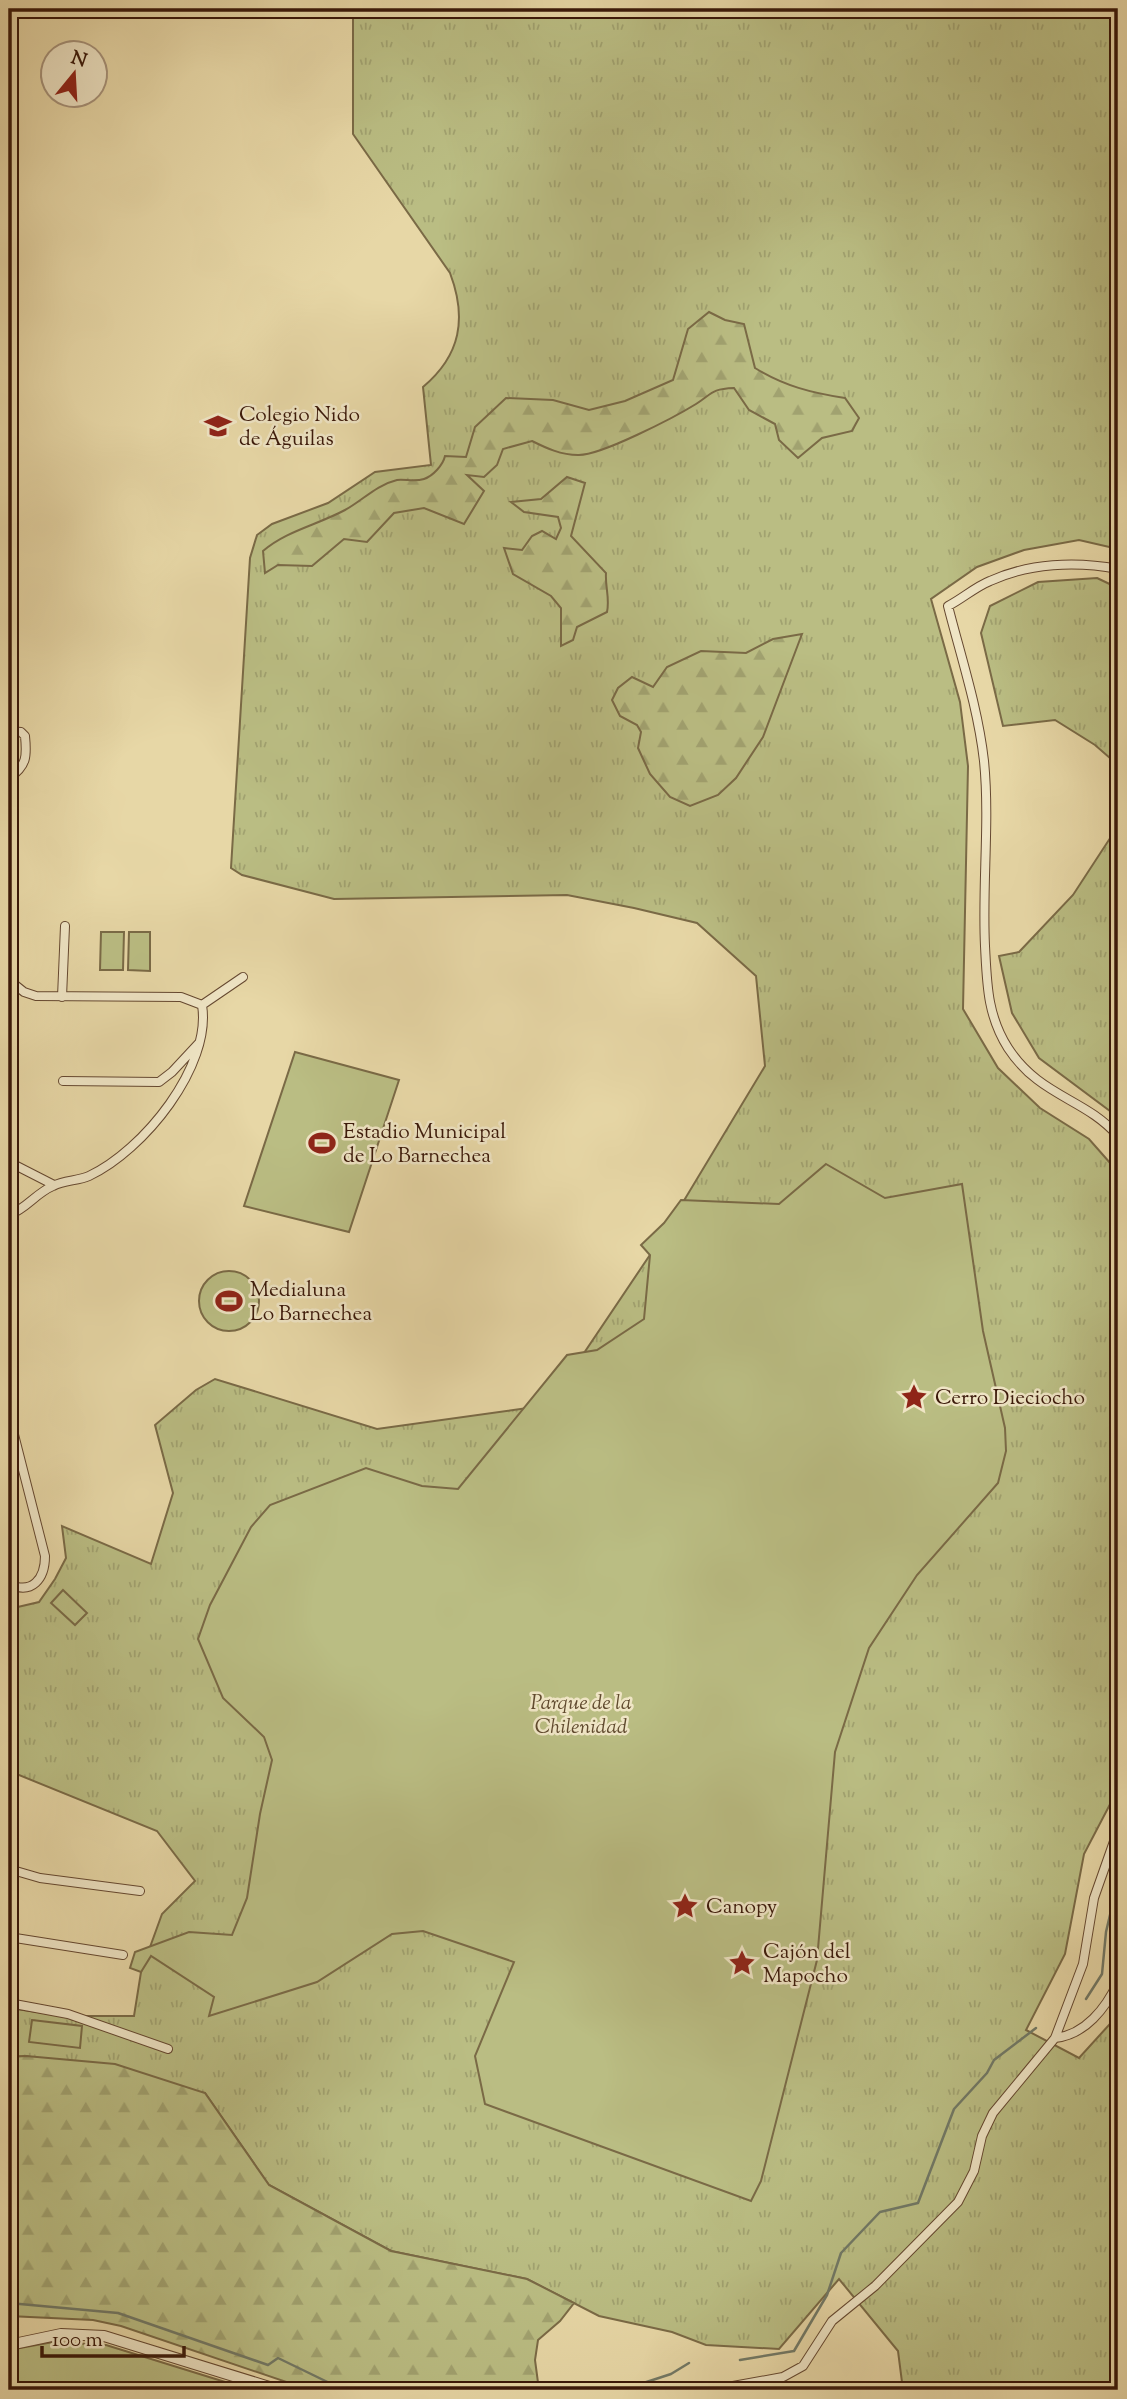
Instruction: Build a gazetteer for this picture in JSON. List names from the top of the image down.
{
  "parks": ["Parque de la Chilenidad"],
  "places": {
    "school or university": ["Colegio Nido de Águilas"],
    "sports": ["Estadio Municipal de Lo Barnechea", "Medialuna Lo Barnechea"],
    "place": ["Cerro Dieciocho", "Canopy", "Cajón del Mapocho"]
  },
  "scale_bar": "100 m",
  "north": "top"
}
